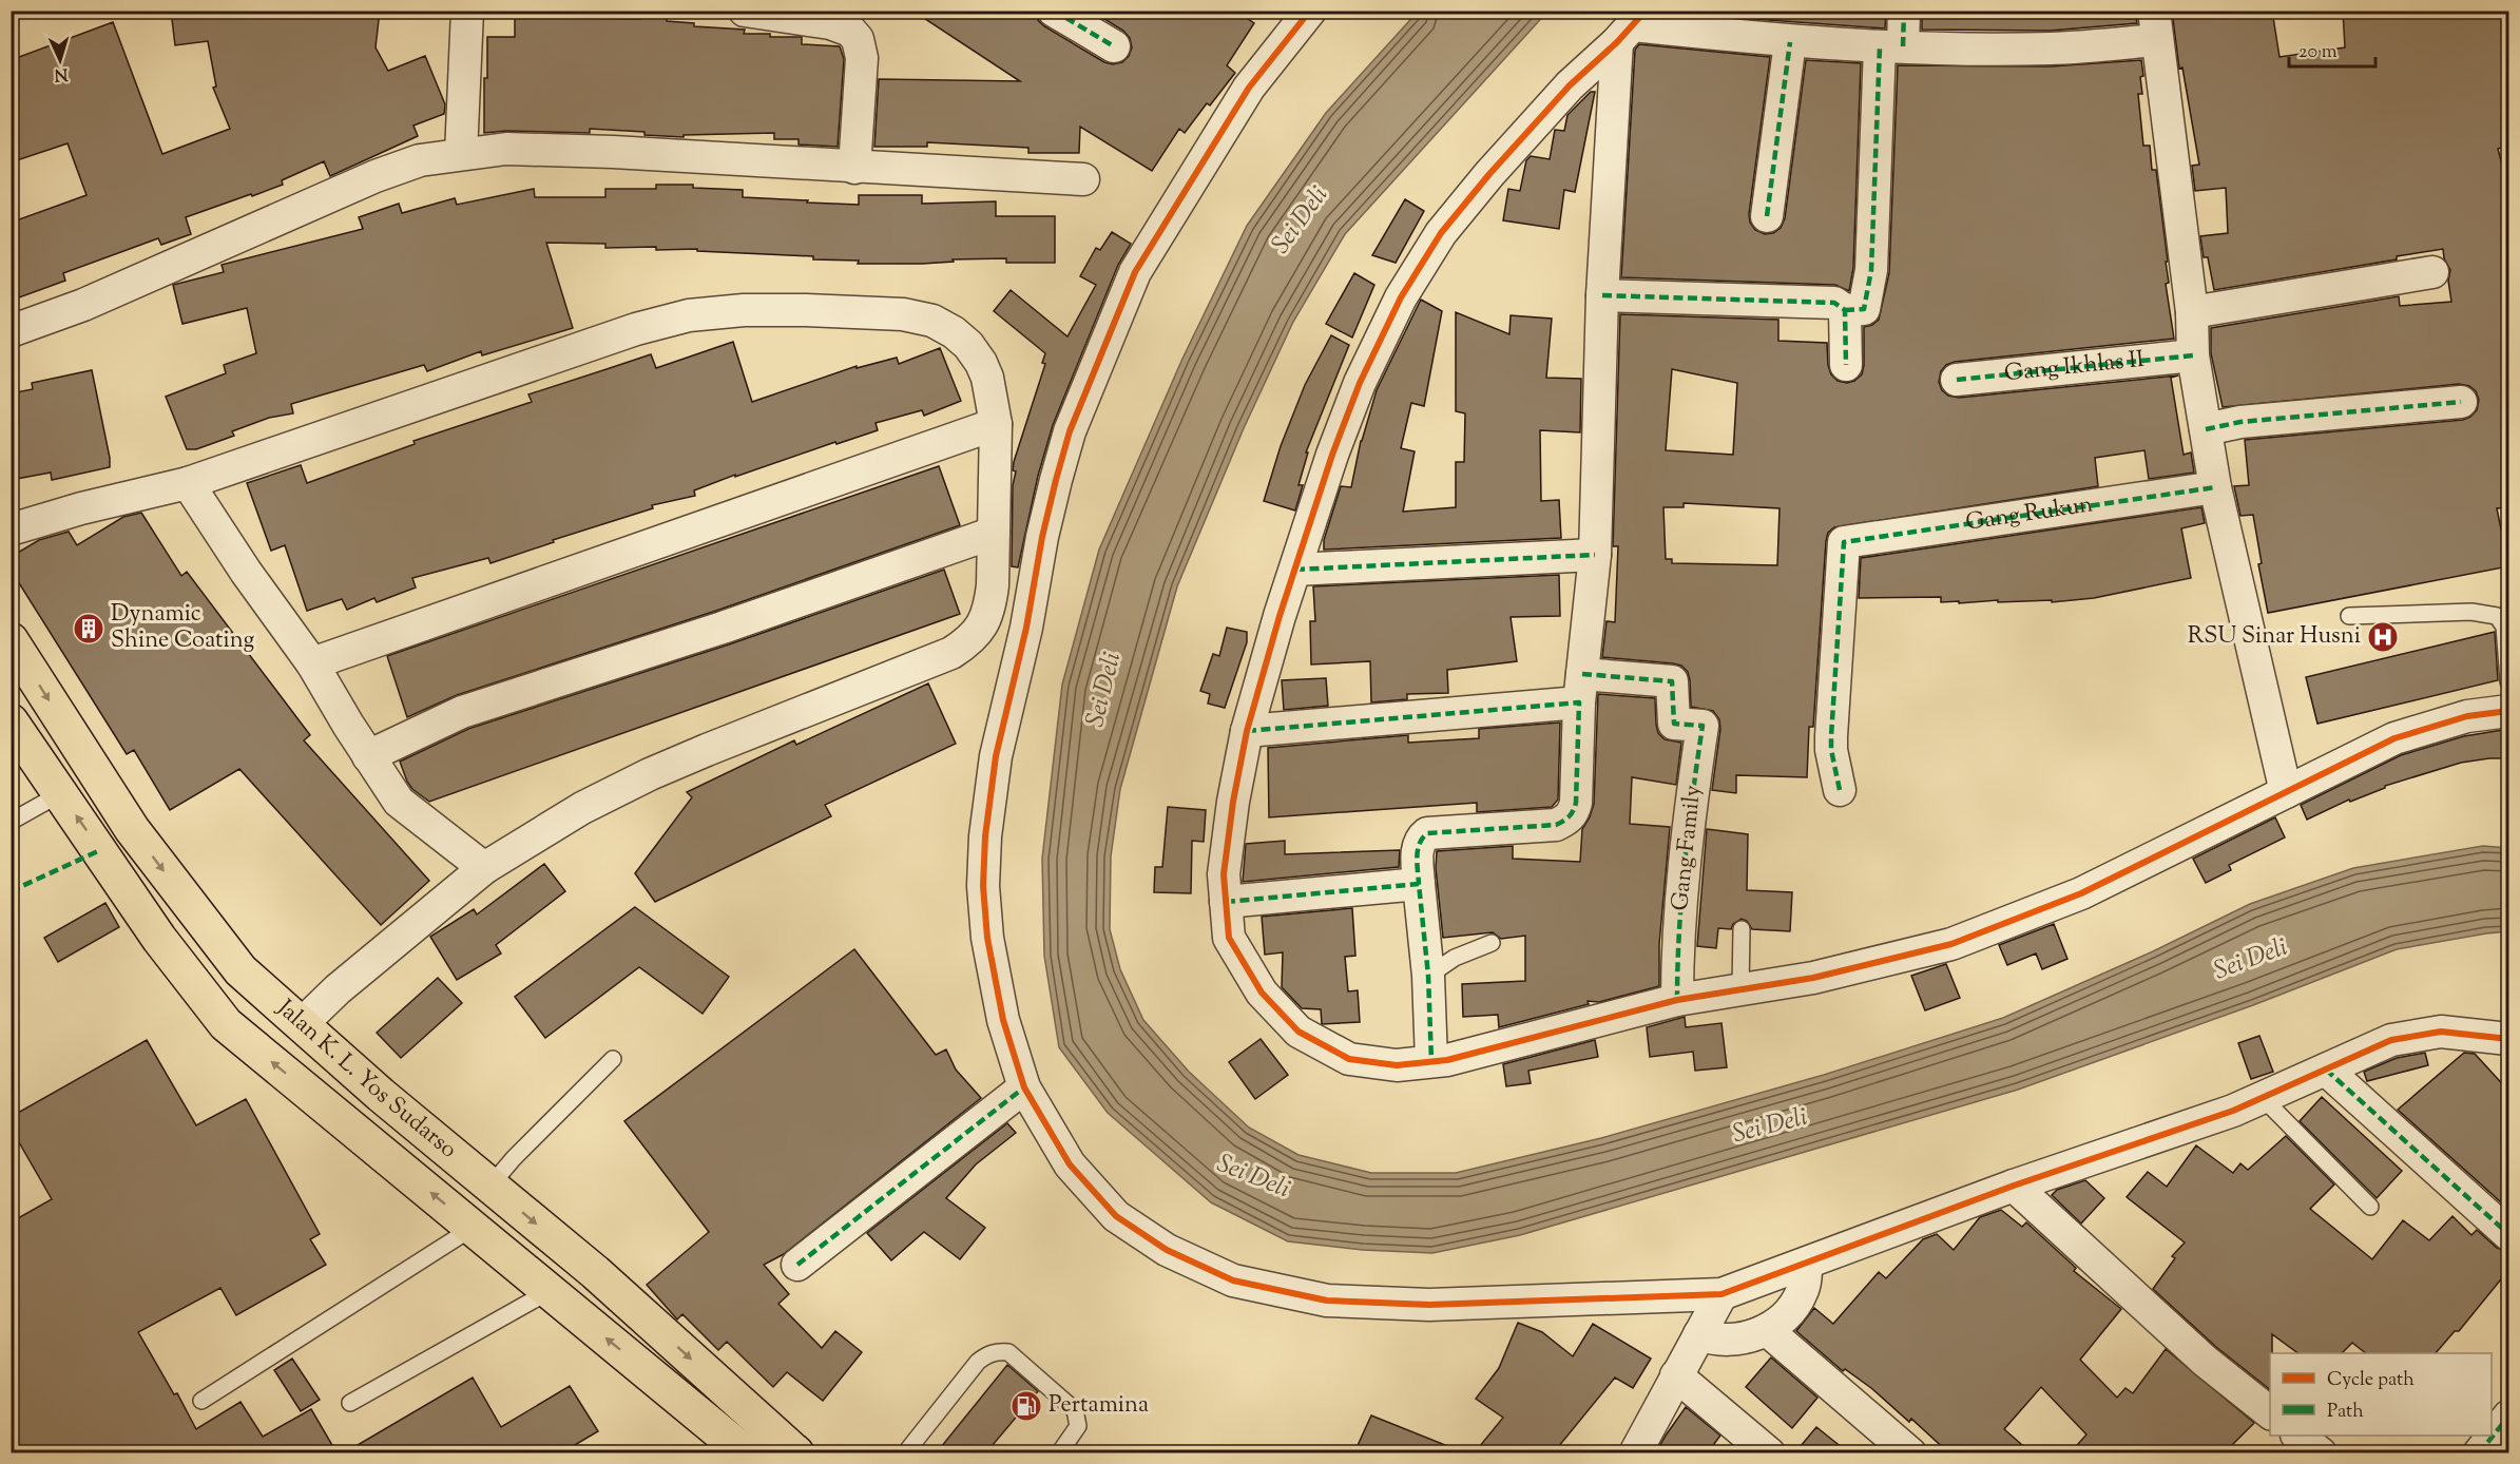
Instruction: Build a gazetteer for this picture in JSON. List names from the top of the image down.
{
  "streets": {
    "highway": ["Jalan K. L. Yos Sudarso"],
    "street": ["Gang Ikhlas II", "Gang Rukun", "Gang Family"]
  },
  "water": ["Sei Deli"],
  "places": {
    "building": ["Dynamic Shine Coating"],
    "hospital": ["RSU Sinar Husni"],
    "fuel station": ["Pertamina"]
  },
  "legend": ["Cycle path", "Path"],
  "scale_bar": "20 m",
  "north": "bottom"
}
